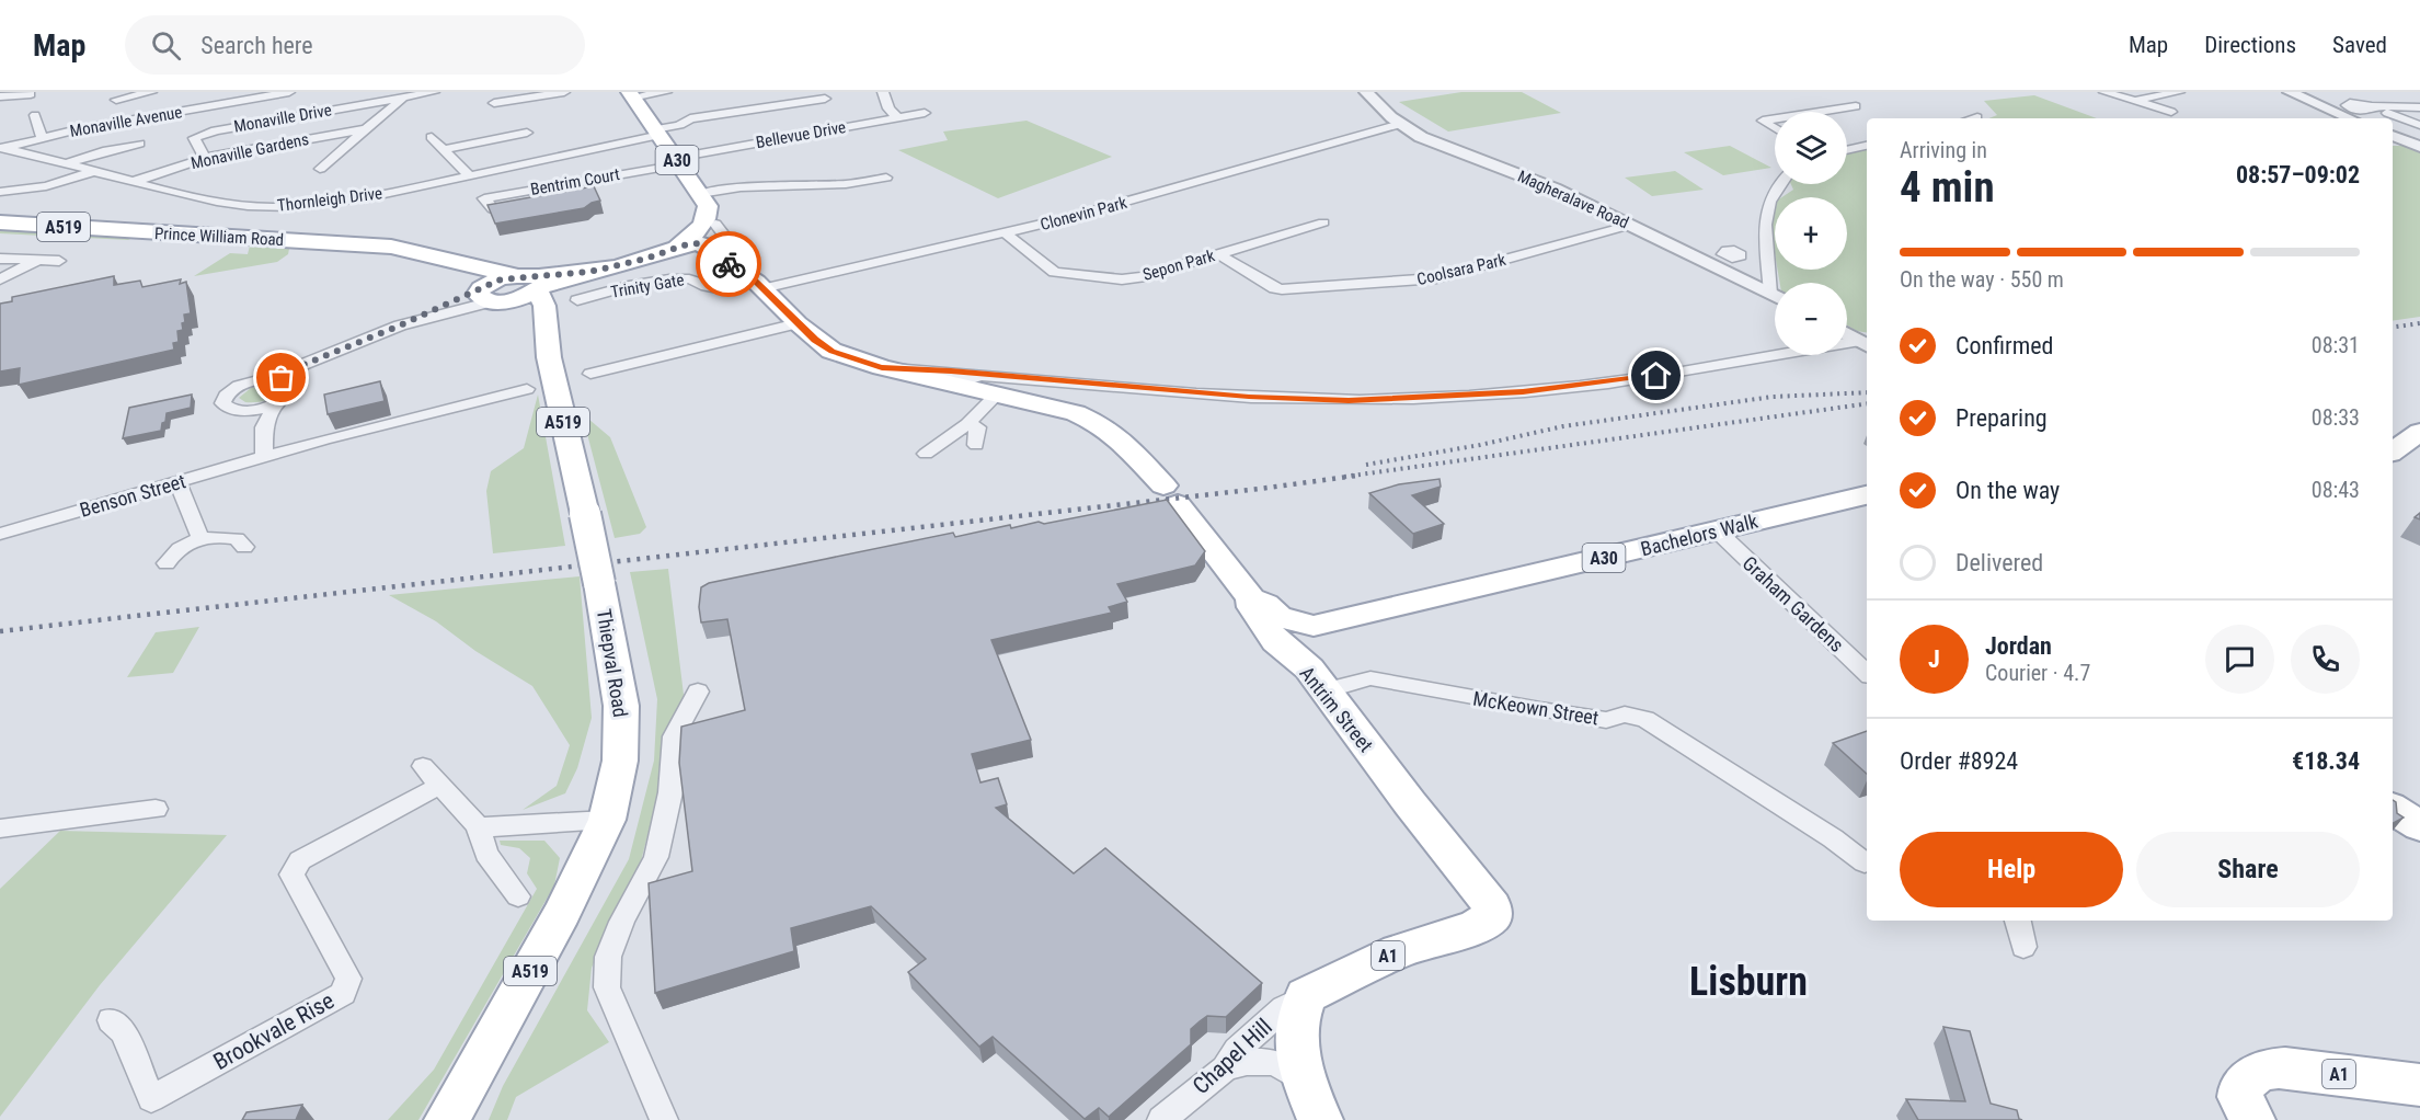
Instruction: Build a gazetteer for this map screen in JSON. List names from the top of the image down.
{
  "streets": {
    "main road": [
      "A30",
      "A519",
      "Prince William Road",
      "Bachelors Walk",
      "Thiepval Road",
      "Antrim Street",
      "A1"
    ],
    "street": [
      "Monaville Drive",
      "Monaville Avenue",
      "Bellevue Drive",
      "Monaville Gardens",
      "Bentrim Court",
      "Thornleigh Drive",
      "Magheralave Road",
      "Clonevin Park",
      "Sepon Park",
      "Coolsara Park",
      "Trinity Gate",
      "Benson Street",
      "Graham Gardens",
      "McKeown Street",
      "Brookvale Rise",
      "Chapel Hill"
    ]
  },
  "crossings": [
    ["Monaville Drive", "Monaville Gardens"],
    ["Monaville Avenue", "Thornleigh Drive"],
    ["Bellevue Drive", "A30"],
    ["Bellevue Drive", "Bentrim Court"],
    ["Monaville Gardens", "Thornleigh Drive"],
    ["A30", "Bentrim Court"],
    ["A30", "Thornleigh Drive"],
    ["A30", "Clonevin Park"],
    ["A30", "Trinity Gate"],
    ["A30", "Antrim Street"],
    ["Magheralave Road", "Clonevin Park"],
    ["Magheralave Road", "Coolsara Park"],
    ["Clonevin Park", "Sepon Park"],
    ["Clonevin Park", "Trinity Gate"],
    ["A519", "Prince William Road"],
    ["A519", "Thiepval Road"],
    ["Prince William Road", "Thiepval Road"],
    ["Sepon Park", "Coolsara Park"],
    ["Bachelors Walk", "Graham Gardens"],
    ["Bachelors Walk", "McKeown Street"],
    ["Bachelors Walk", "Antrim Street"],
    ["McKeown Street", "Antrim Street"],
    ["Antrim Street", "A1"],
    ["A1", "Chapel Hill"]
  ],
  "districts": ["Lisburn"],
  "page": {
    "header": "Map",
    "search": "Search here",
    "nav": ["Map", "Directions", "Saved"],
    "map_buttons": ["+", "−"],
    "heading": ["4 min", "Arriving in", "08:57–09:02"],
    "panel": [
      "Jordan",
      "Courier · 4.7",
      "Order #8924",
      "€18.34"
    ],
    "bar": "On the way · 550 m",
    "list": [
      ["Confirmed", "08:31"],
      ["Preparing", "08:33"],
      ["On the way", "08:43"],
      "Delivered"
    ],
    "round": "J",
    "buttons": ["Help", "Share"]
  }
}
